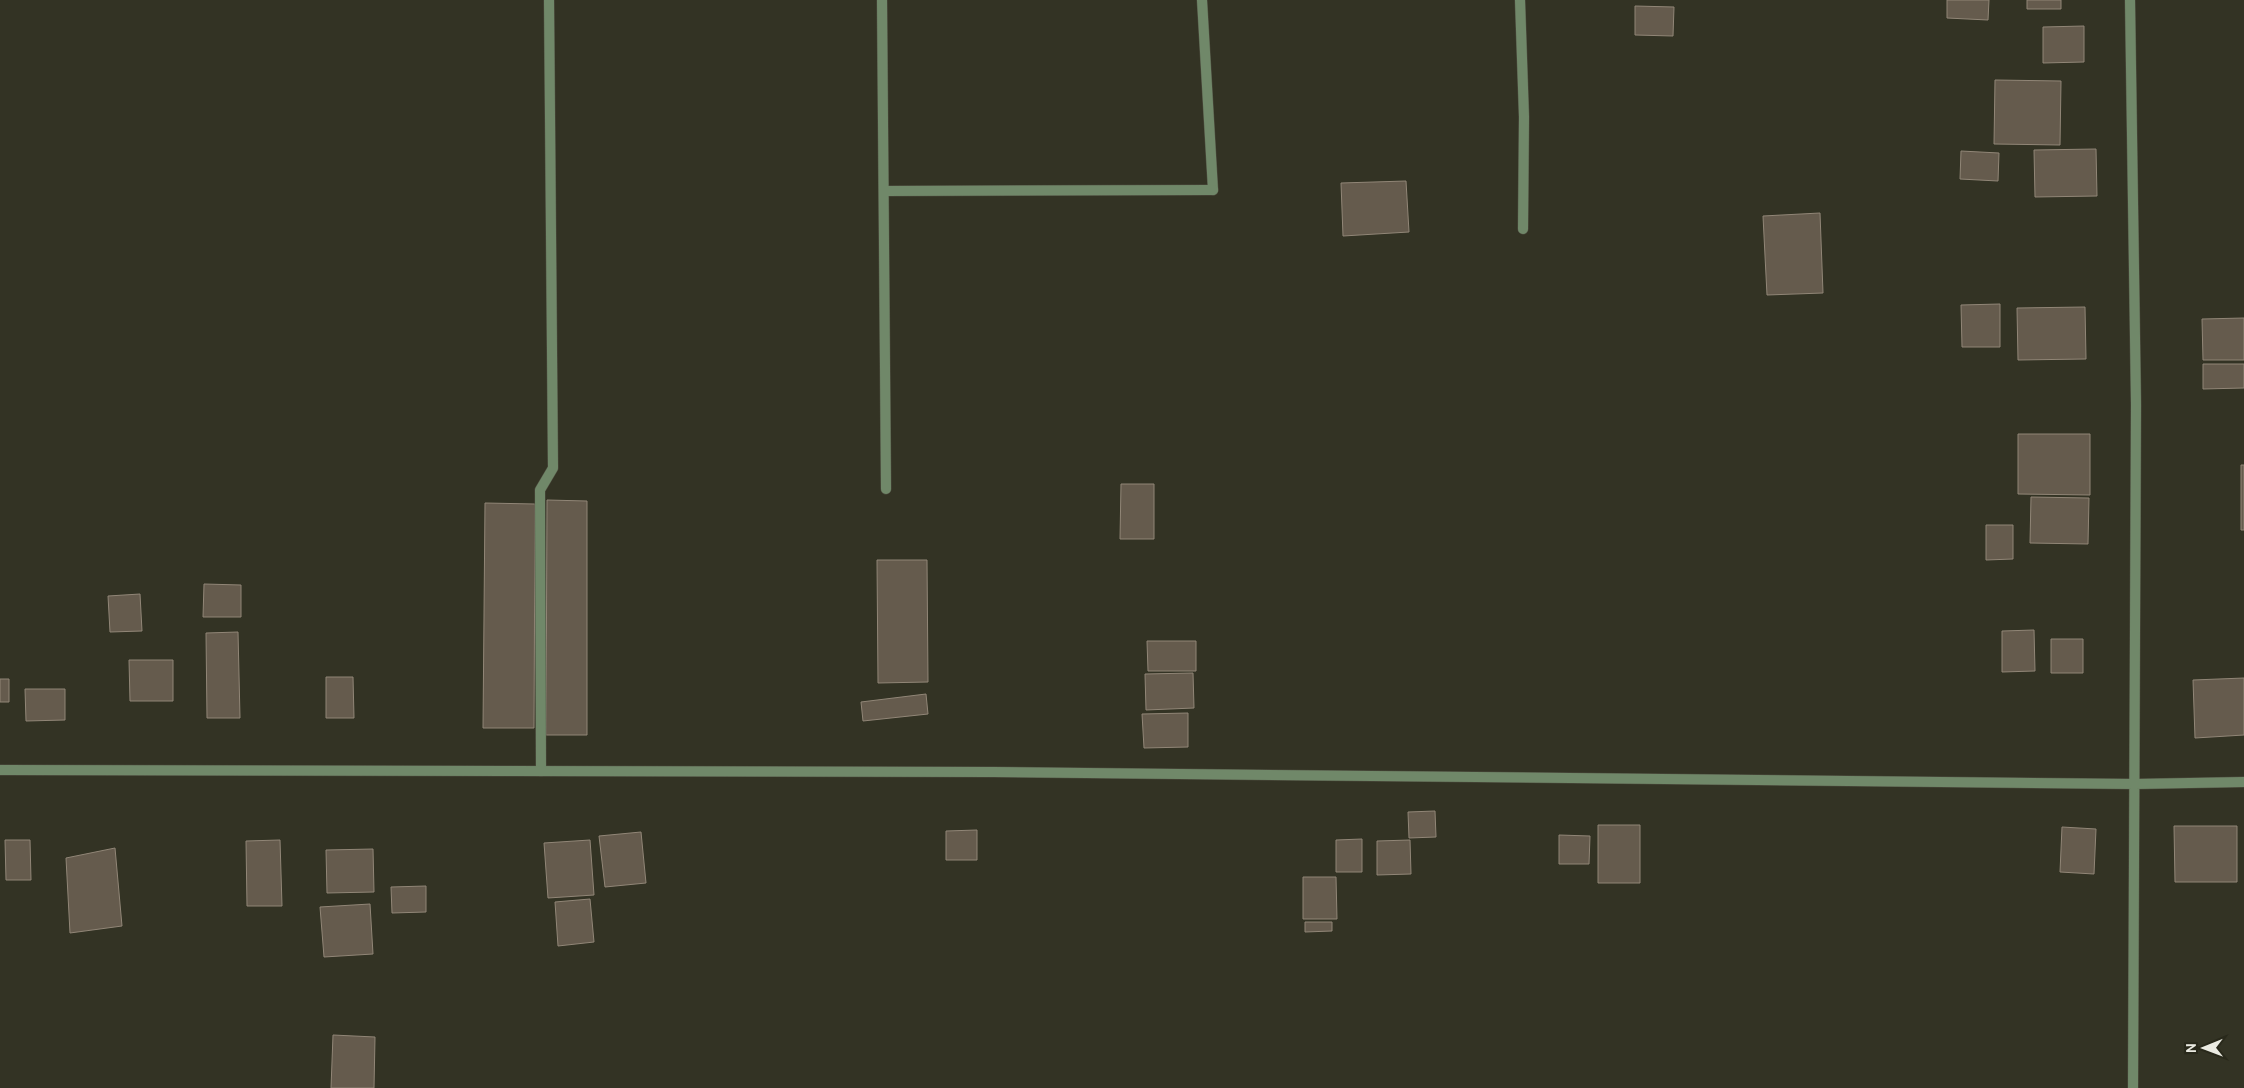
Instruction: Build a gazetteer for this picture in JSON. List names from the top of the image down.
{
  "north": "left"
}
